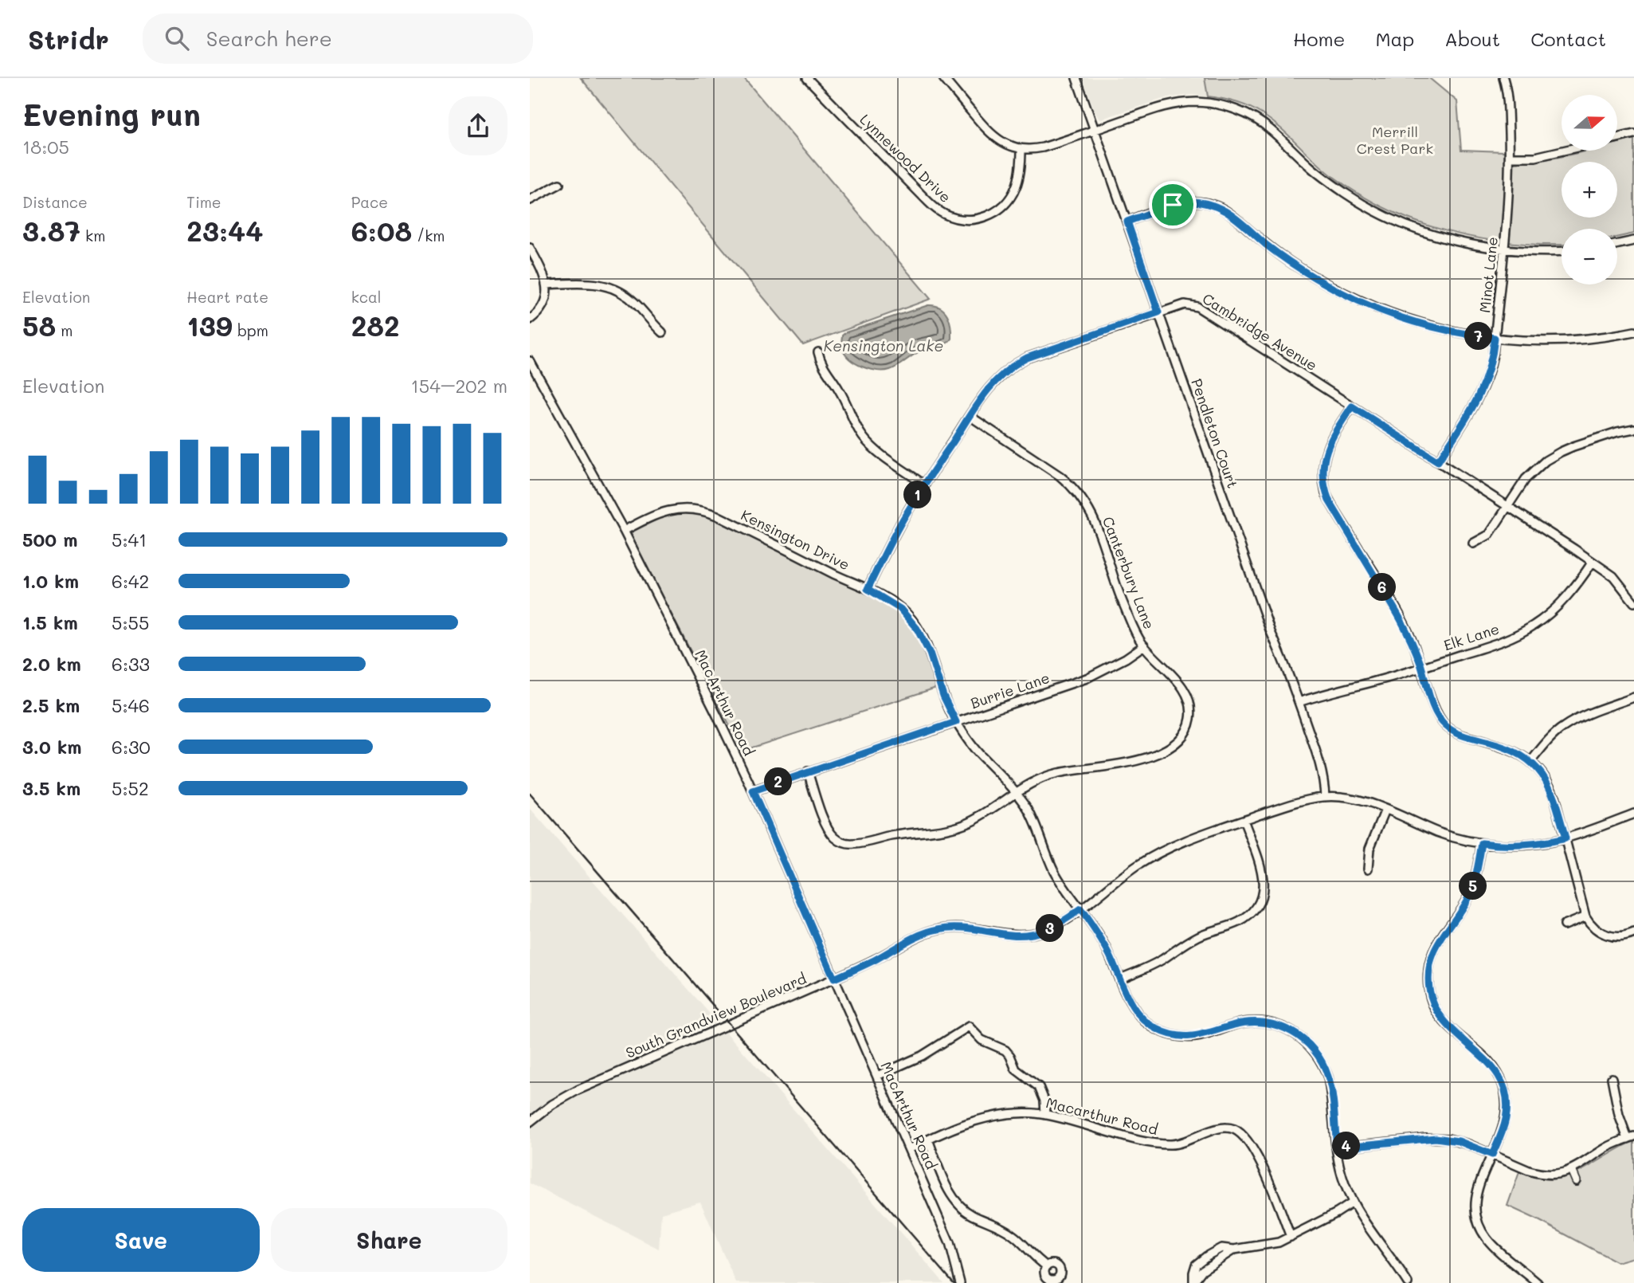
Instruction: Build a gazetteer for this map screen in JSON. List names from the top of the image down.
{
  "streets": {
    "street": [
      "Lynnewood Drive",
      "Minot Lane",
      "Cambridge Avenue",
      "Pendleton Court",
      "Kensington Drive",
      "Canterbury Lane",
      "Elk Lane",
      "Burrie Lane",
      "MacArthur Road",
      "South Grandview Boulevard",
      "Macarthur Road"
    ]
  },
  "crossings": [
    ["Minot Lane", "Cambridge Avenue"],
    ["Cambridge Avenue", "Pendleton Court"],
    ["Cambridge Avenue", "Kensington Drive"],
    ["Cambridge Avenue", "Canterbury Lane"],
    ["Cambridge Avenue", "Elk Lane"],
    ["Pendleton Court", "Elk Lane"],
    ["Pendleton Court", "South Grandview Boulevard"],
    ["Kensington Drive", "Canterbury Lane"],
    ["Kensington Drive", "Burrie Lane"],
    ["Kensington Drive", "MacArthur Road"],
    ["Kensington Drive", "South Grandview Boulevard"],
    ["Canterbury Lane", "Burrie Lane"],
    ["Burrie Lane", "MacArthur Road"],
    ["MacArthur Road", "South Grandview Boulevard"],
    ["MacArthur Road", "Macarthur Road"]
  ],
  "water": ["Kensington Lake"],
  "parks": ["Merrill Crest Park"],
  "north": "right",
  "page": {
    "header": "Stridr",
    "search": "Search here",
    "nav": [
      "Home",
      "Map",
      "About",
      "Contact"
    ],
    "heading": ["Evening run", "18:05"],
    "map_buttons": ["+", "−"],
    "stats": [
      ["Distance", "3.87 km"],
      ["Time", "23:44"],
      ["Pace", "6:08 /km"],
      ["Elevation", "58 m"],
      ["Heart rate", "139 bpm"],
      ["kcal", "282"]
    ],
    "pins": [
      "7",
      "1",
      "6",
      "2",
      "5",
      "3",
      "4"
    ],
    "chart": ["Elevation", "154–202 m"],
    "list": [
      {
        "name": "500 m",
        "note": "5:41"
      },
      {
        "name": "1.0 km",
        "note": "6:42"
      },
      {
        "name": "1.5 km",
        "note": "5:55"
      },
      {
        "name": "2.0 km",
        "note": "6:33"
      },
      {
        "name": "2.5 km",
        "note": "5:46"
      },
      {
        "name": "3.0 km",
        "note": "6:30"
      },
      {
        "name": "3.5 km",
        "note": "5:52"
      }
    ],
    "buttons": ["Save", "Share"]
  }
}
